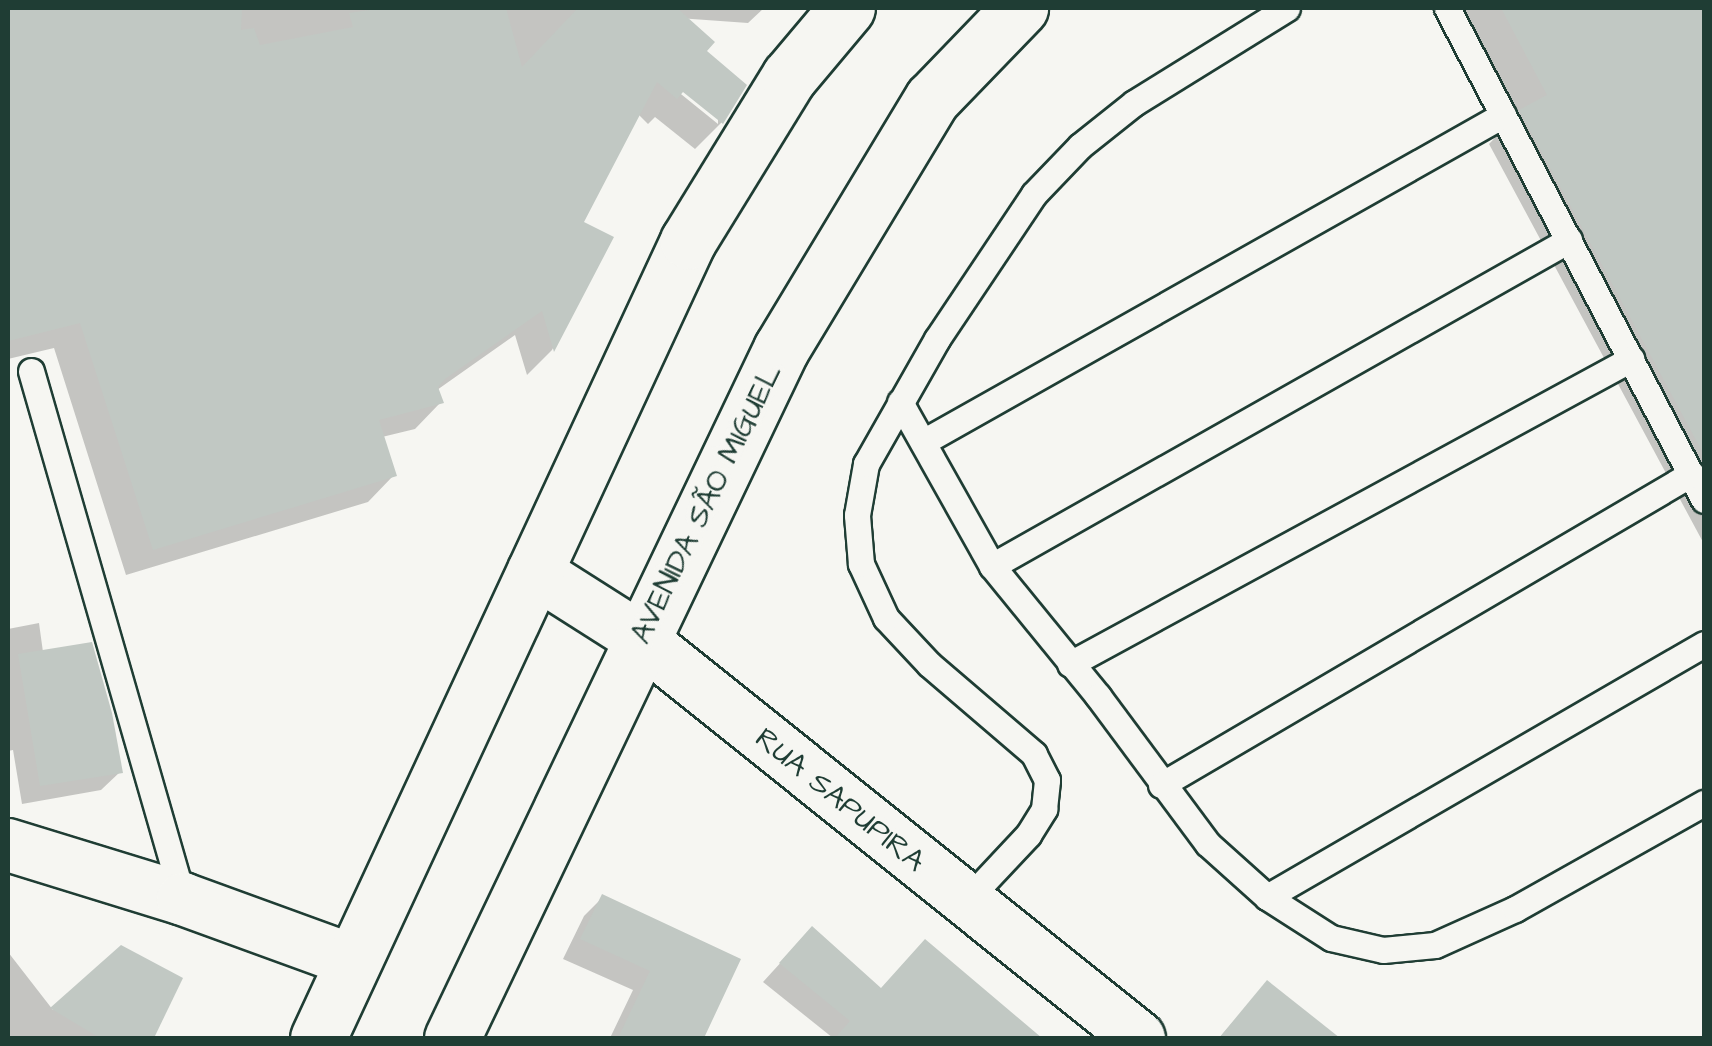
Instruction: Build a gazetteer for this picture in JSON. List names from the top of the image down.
{
  "streets": {
    "main road": ["AVENIDA SÃO MIGUEL"],
    "street": ["RUA SAPUPIRA"]
  },
  "crossings": [
    ["AVENIDA SÃO MIGUEL", "RUA SAPUPIRA"]
  ]
}
